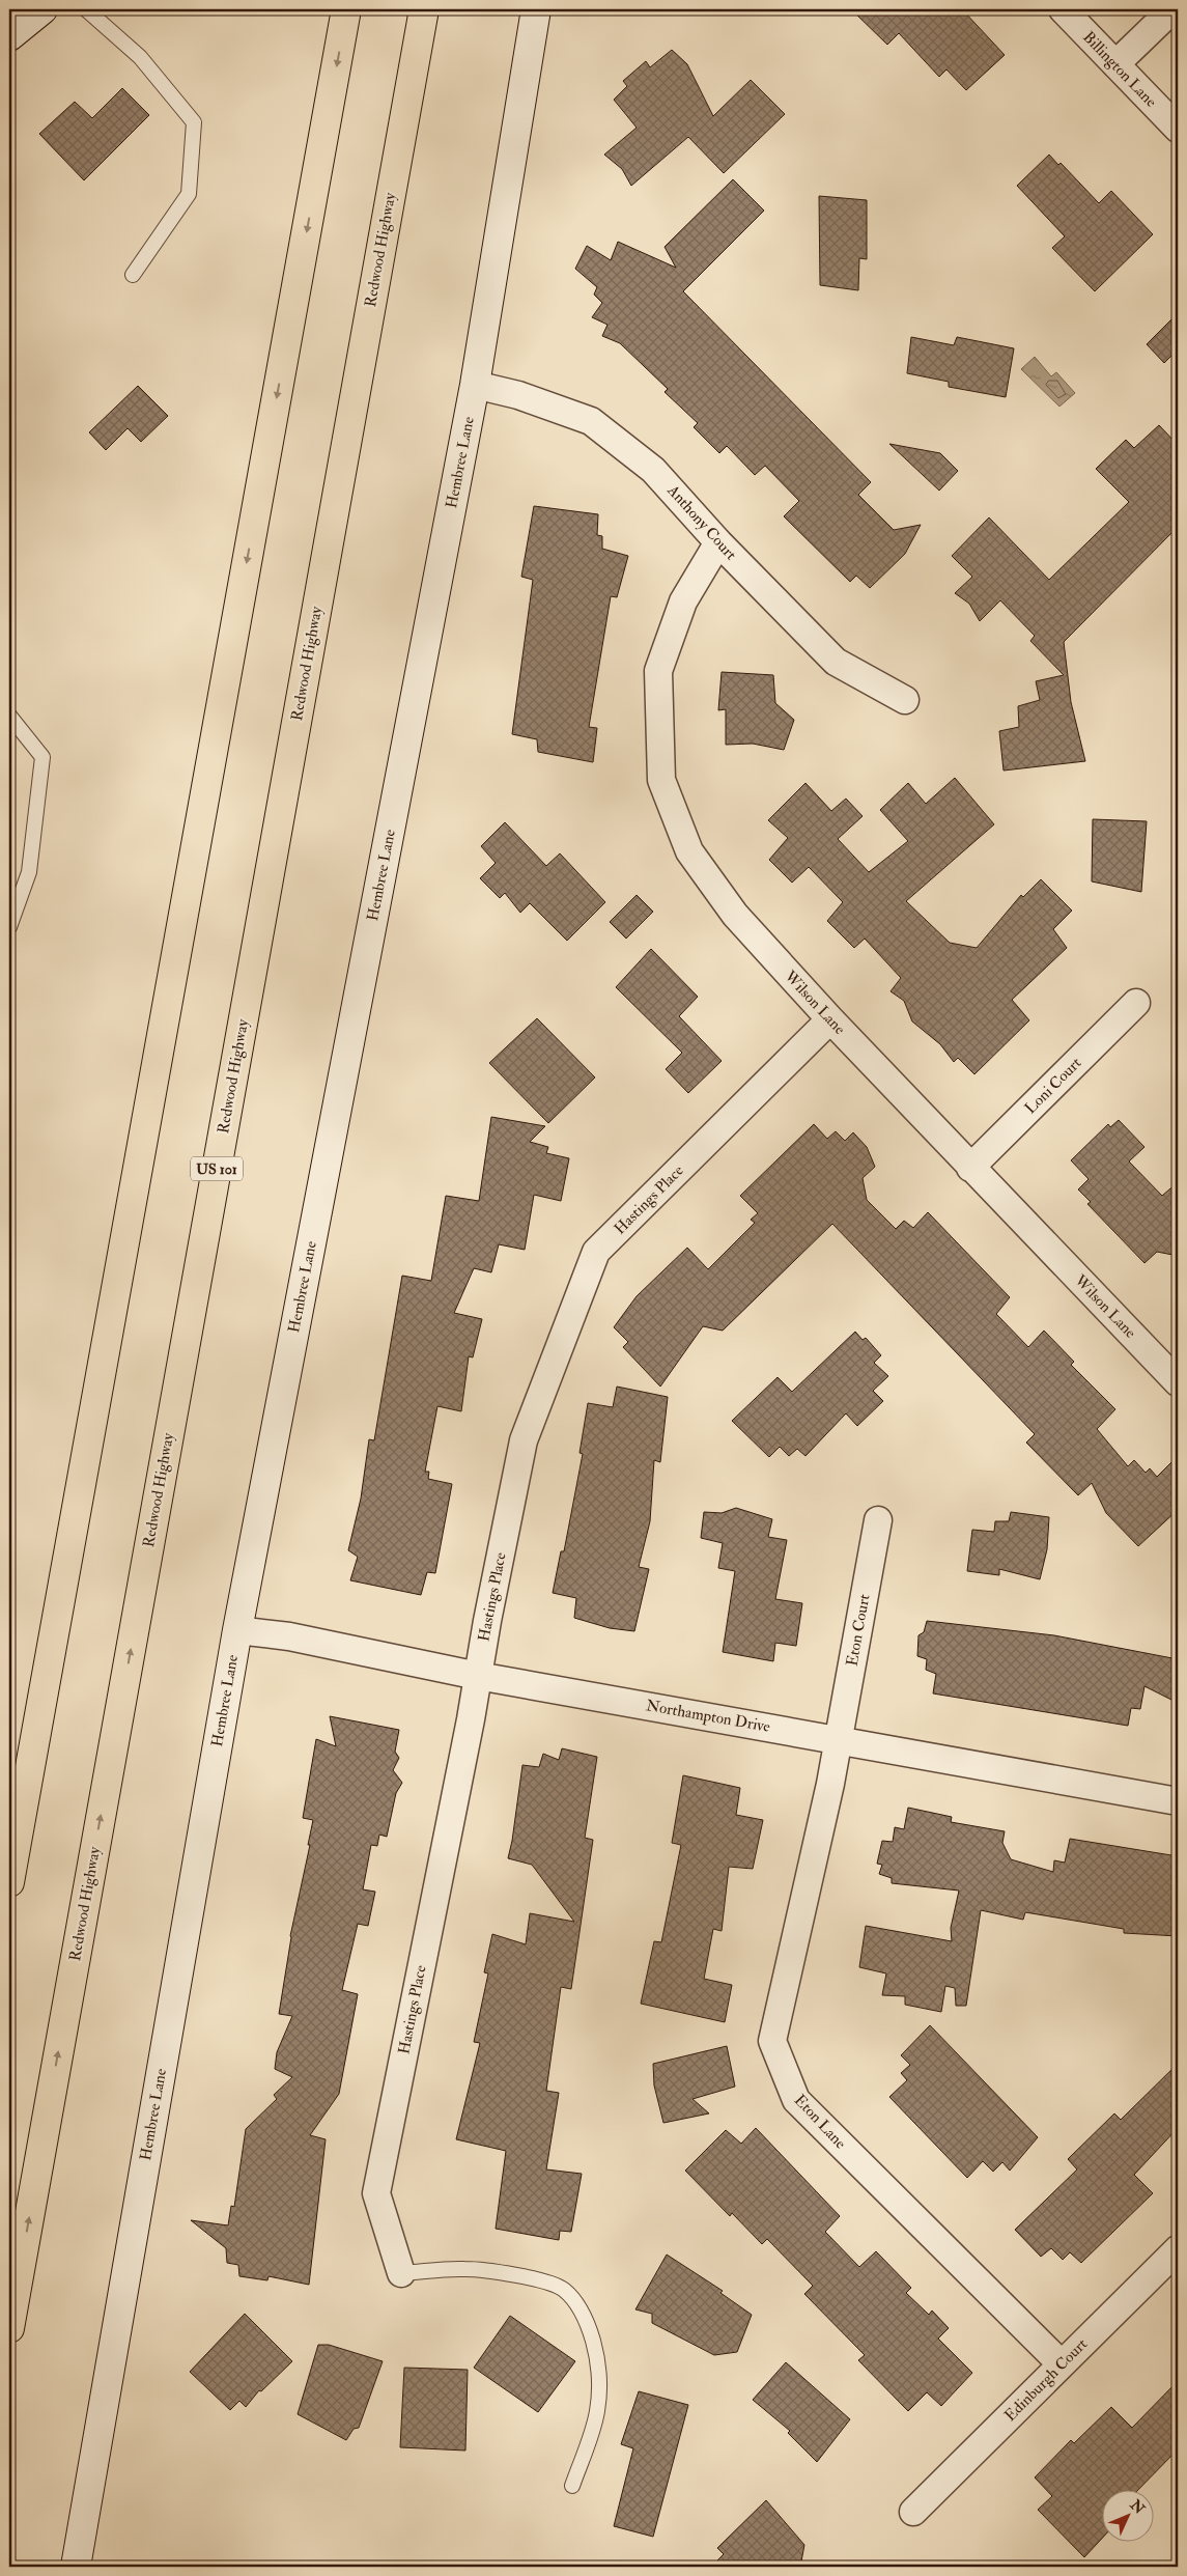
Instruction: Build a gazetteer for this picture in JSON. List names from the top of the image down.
{
  "streets": {
    "highway": ["Redwood Highway", "US 101"],
    "street": [
      "Billington Lane",
      "Hembree Lane",
      "Anthony Court",
      "Wilson Lane",
      "Loni Court",
      "Hastings Place",
      "Eton Court",
      "Northampton Drive",
      "Eton Lane",
      "Edinburgh Court"
    ]
  },
  "crossings": [
    ["Hembree Lane", "Anthony Court"],
    ["Hembree Lane", "Northampton Drive"],
    ["Anthony Court", "Wilson Lane"],
    ["Wilson Lane", "Loni Court"],
    ["Wilson Lane", "Hastings Place"],
    ["Hastings Place", "Northampton Drive"],
    ["Eton Court", "Northampton Drive"],
    ["Eton Court", "Eton Lane"],
    ["Northampton Drive", "Eton Lane"],
    ["Eton Lane", "Edinburgh Court"]
  ],
  "north": "top right"
}
